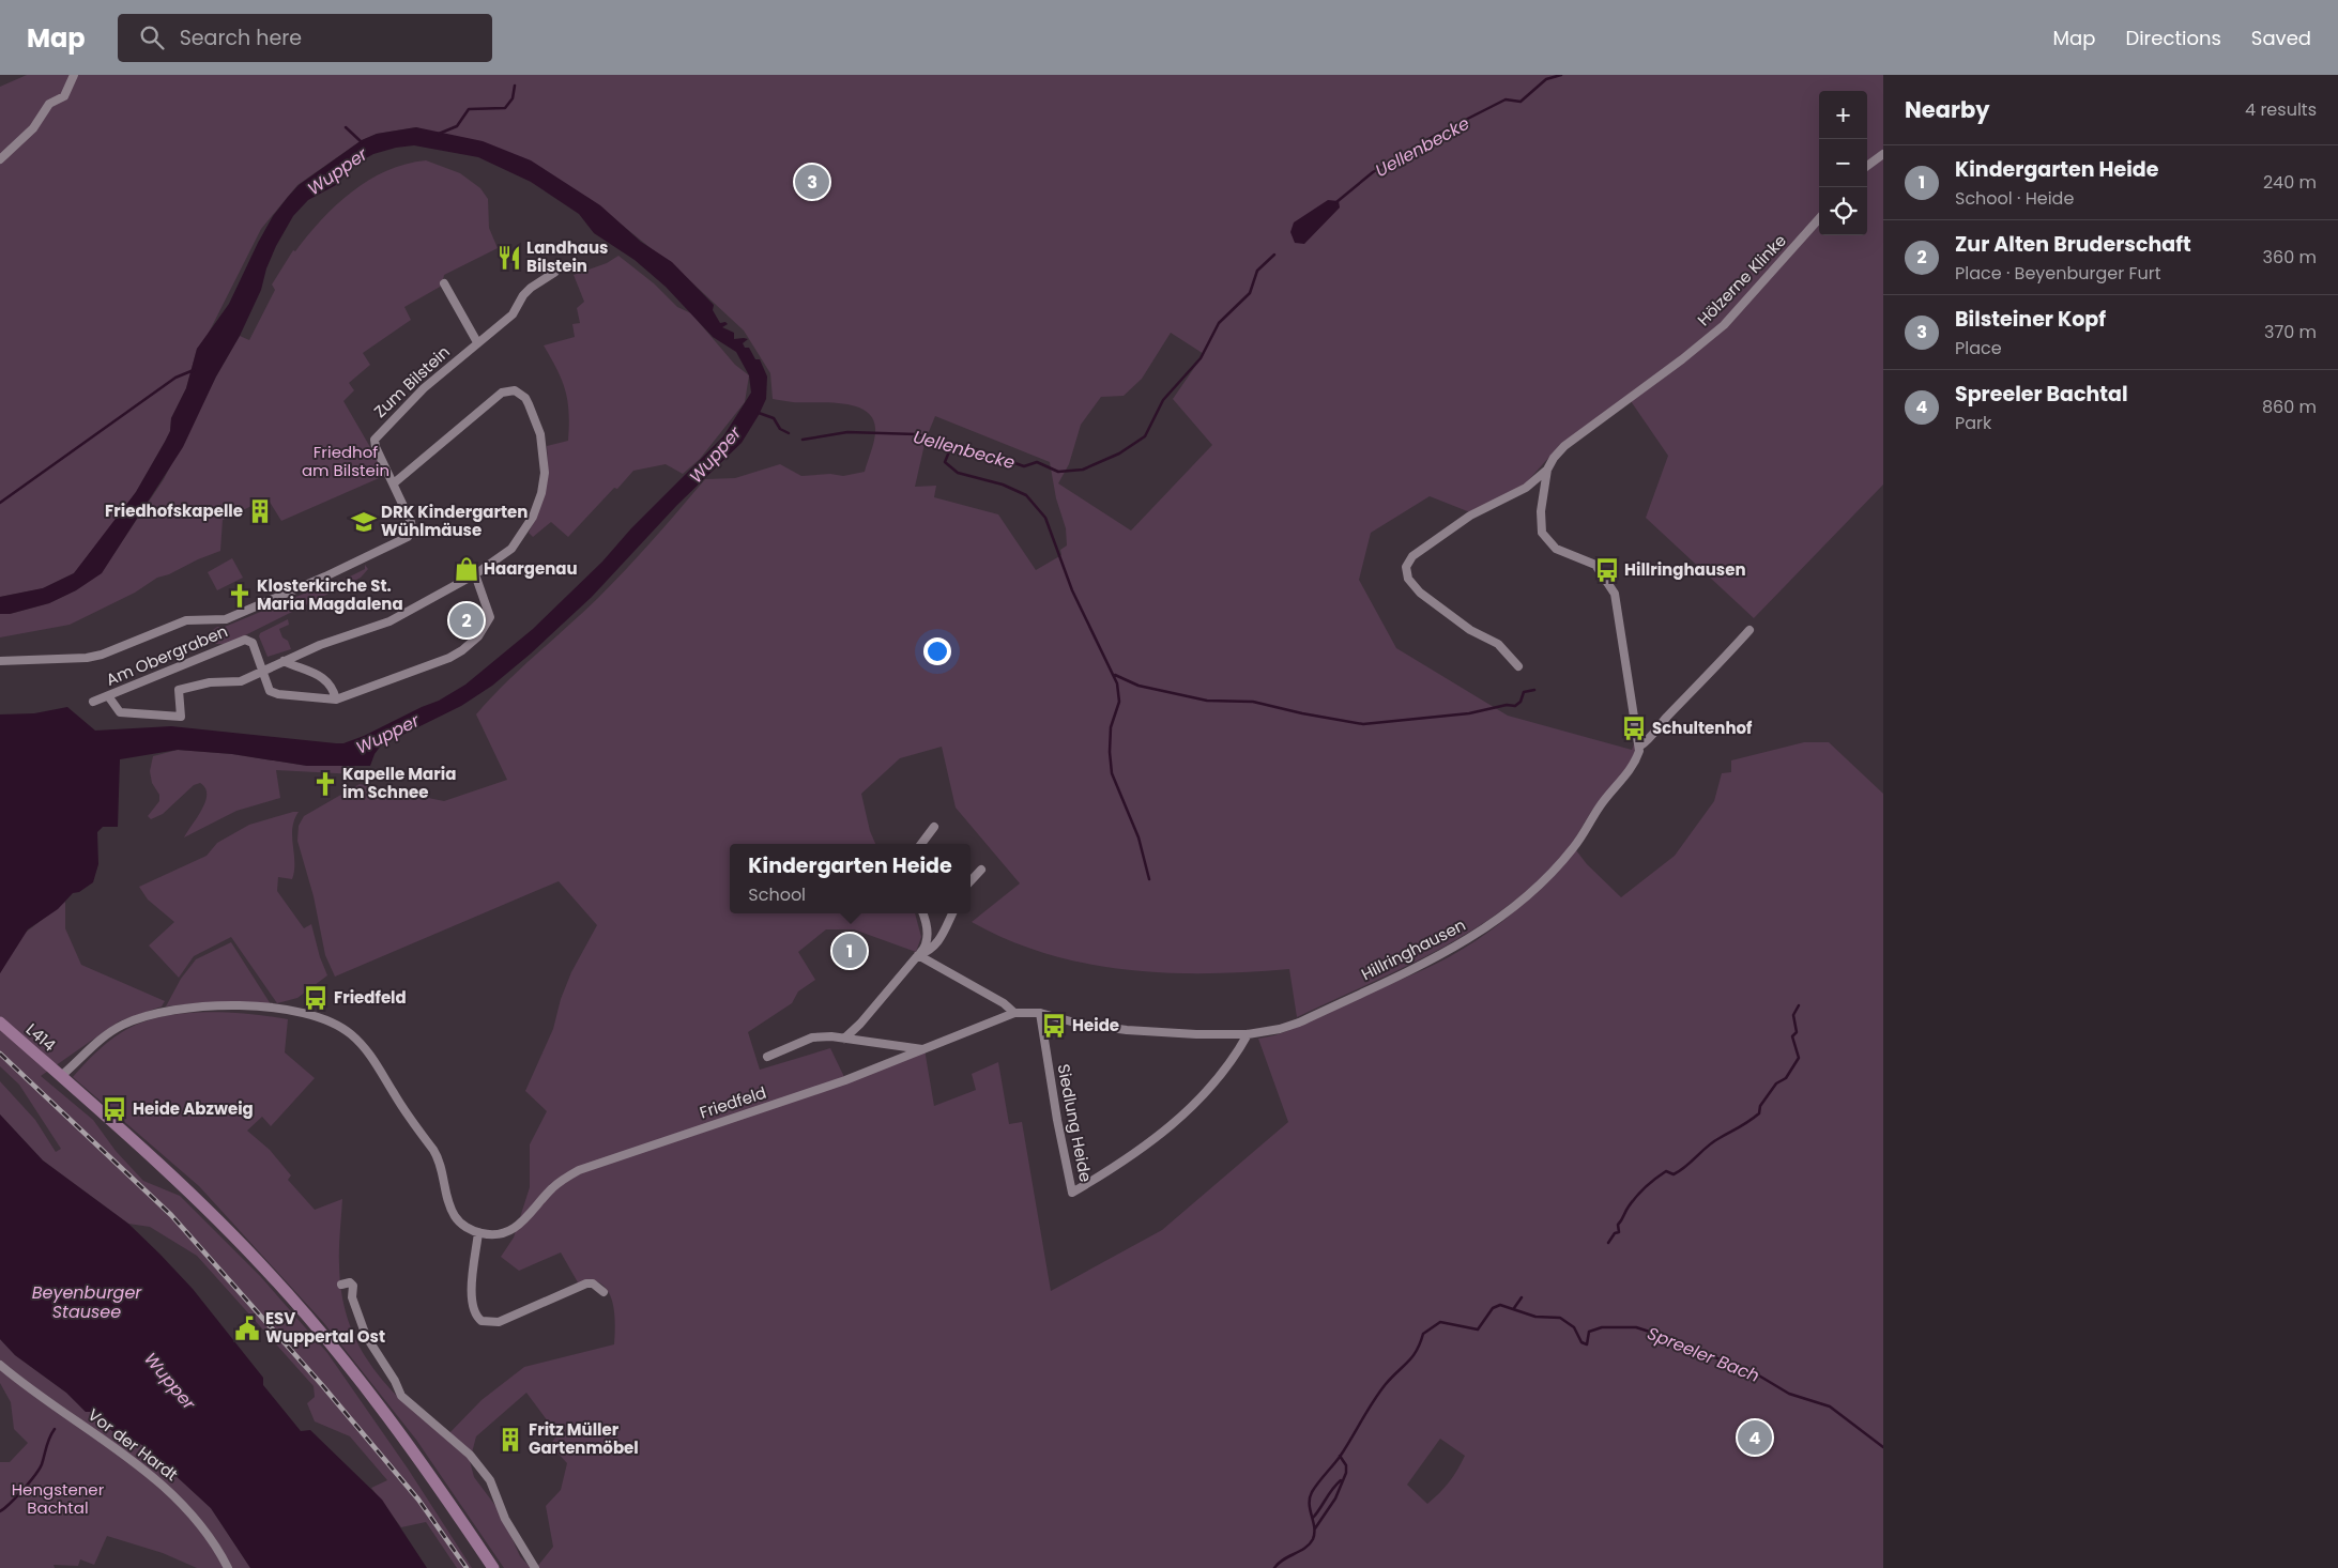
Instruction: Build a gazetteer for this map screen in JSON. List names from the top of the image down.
{
  "streets": {
    "main road": ["L414"],
    "street": [
      "Hölzerne Klinke",
      "Zum Bilstein",
      "Am Obergraben",
      "Hillringhausen",
      "Friedfeld",
      "Siedlung Heide",
      "Vor der Hardt"
    ]
  },
  "crossings": [
    ["Hillringhausen", "Siedlung Heide"]
  ],
  "water": [
    "Uellenbecke",
    "Wupper",
    "Beyenburger Stausee",
    "Spreeler Bach"
  ],
  "parks": ["Friedhof am Bilstein", "Hengstener Bachtal"],
  "places": {
    "restaurant": ["Landhaus Bilstein"],
    "building": ["Friedhofskapelle", "Fritz Müller Gartenmöbel"],
    "school or university": ["DRK Kindergarten Wühlmäuse"],
    "shop": ["Haargenau"],
    "bus stop": [
      "Hillringhausen",
      "Schultenhof",
      "Friedfeld",
      "Heide",
      "Heide Abzweig"
    ],
    "church": ["Klosterkirche St. Maria Magdalena", "Kapelle Maria im Schnee"],
    "public building": ["ESV Wuppertal Ost"]
  },
  "page": {
    "header": "Map",
    "search": "Search here",
    "nav": ["Map", "Directions", "Saved"],
    "heading": ["Nearby", "4 results"],
    "map_buttons": ["+", "−"],
    "list": [
      {
        "mark": "1",
        "name": "Kindergarten Heide",
        "note": "School · Heide",
        "value": "240 m"
      },
      {
        "mark": "2",
        "name": "Zur Alten Bruderschaft",
        "note": "Place · Beyenburger Furt",
        "value": "360 m"
      },
      {
        "mark": "3",
        "name": "Bilsteiner Kopf",
        "note": "Place",
        "value": "370 m"
      },
      {
        "mark": "4",
        "name": "Spreeler Bachtal",
        "note": "Park",
        "value": "860 m"
      }
    ],
    "pins": [
      "3",
      "2",
      "1",
      "4"
    ],
    "popup": ["Kindergarten Heide", "School"]
  }
}
